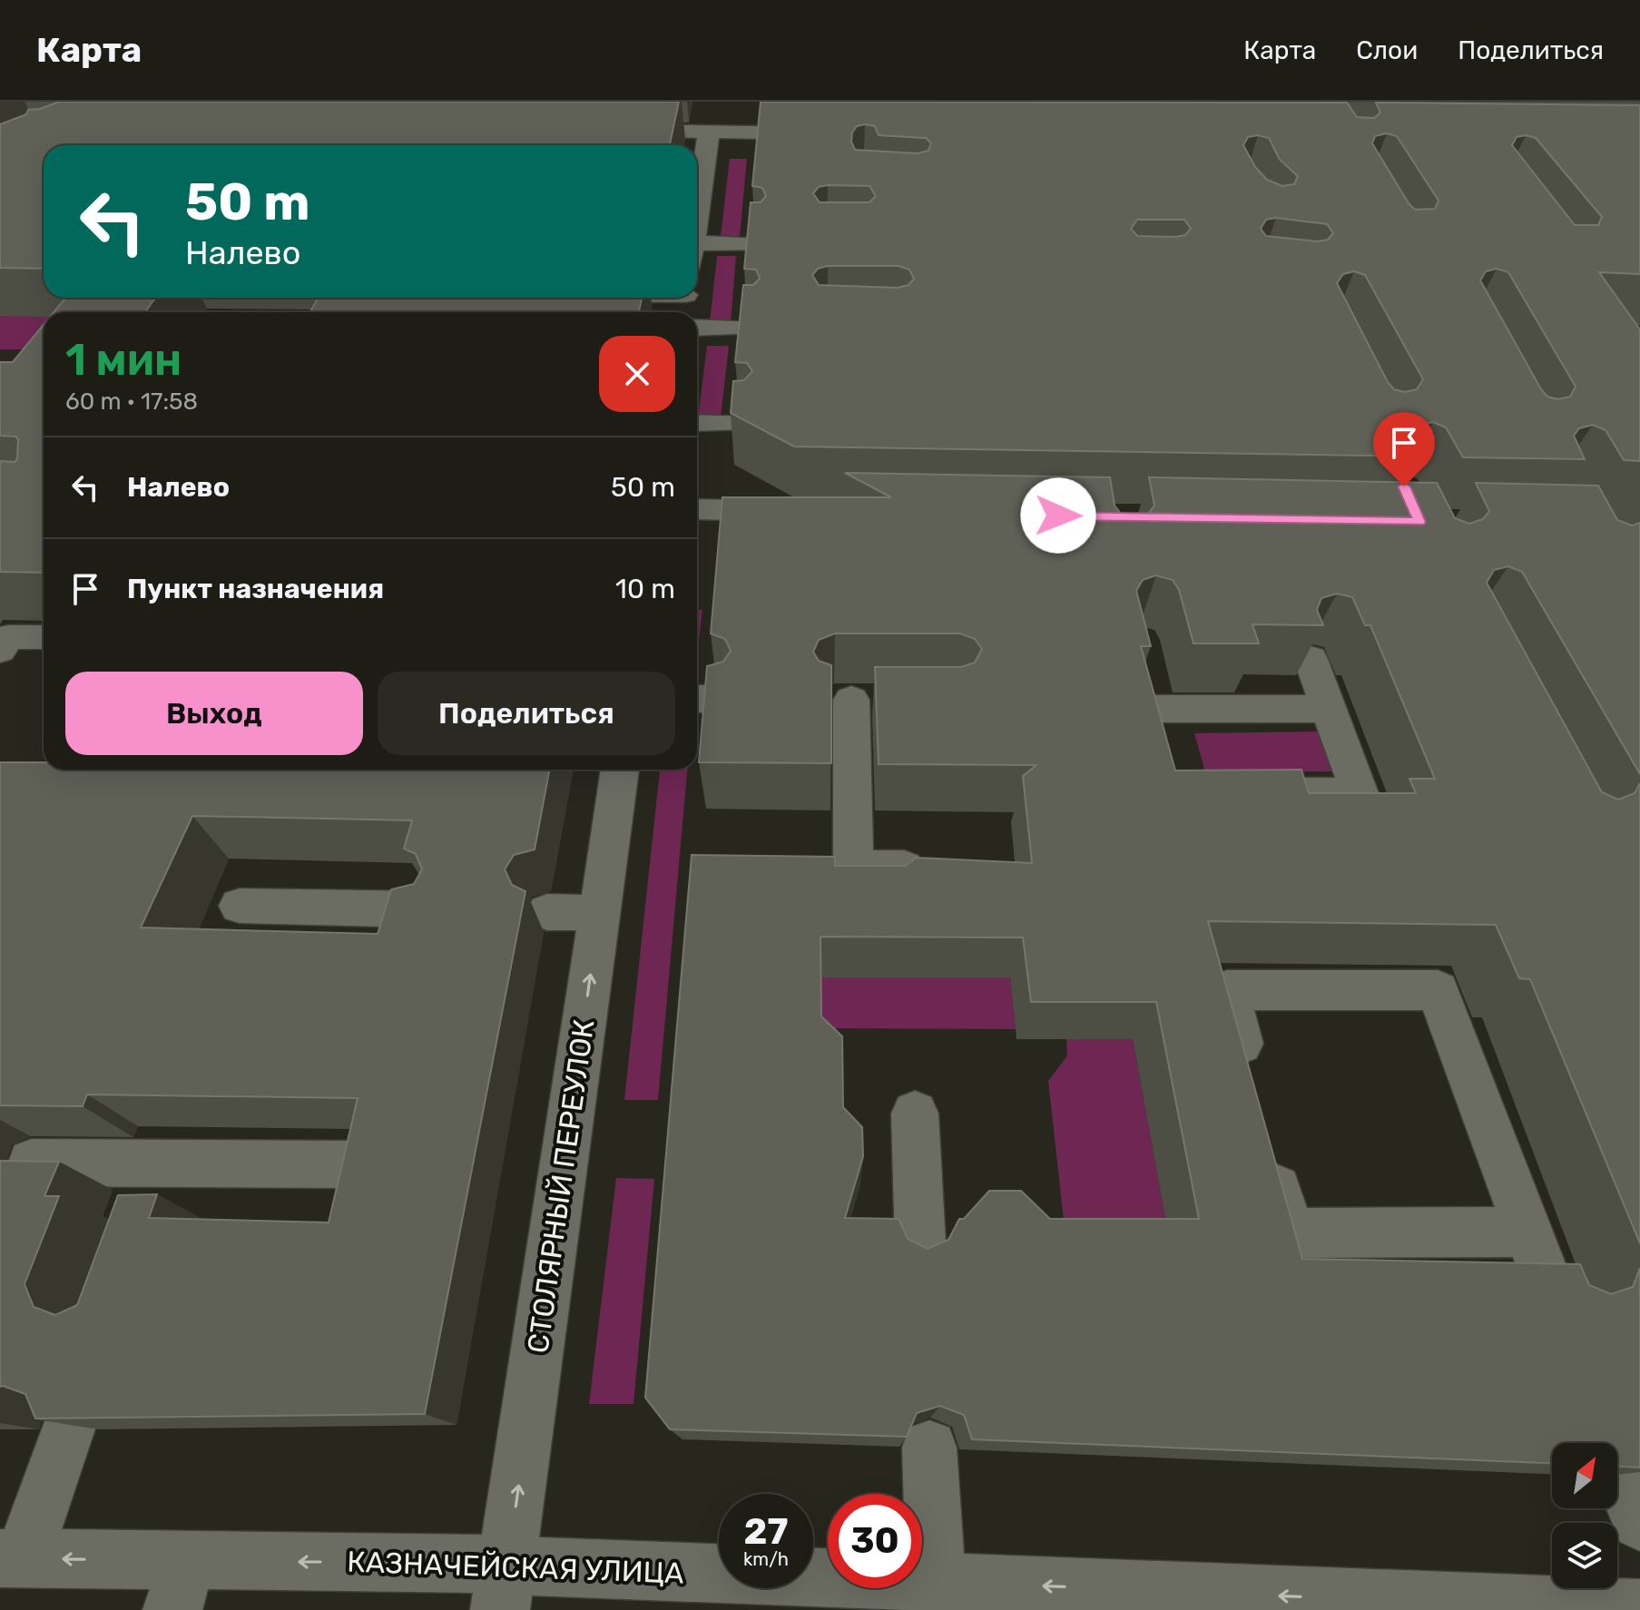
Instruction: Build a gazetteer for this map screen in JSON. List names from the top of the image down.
{
  "streets": {
    "street": ["СТОЛЯРНЫЙ ПЕРЕУЛОК", "КАЗНАЧЕЙСКАЯ УЛИЦА"]
  },
  "crossings": [
    ["СТОЛЯРНЫЙ ПЕРЕУЛОК", "КАЗНАЧЕЙСКАЯ УЛИЦА"]
  ],
  "one_way": ["СТОЛЯРНЫЙ ПЕРЕУЛОК", "КАЗНАЧЕЙСКАЯ УЛИЦА"],
  "north": "top right",
  "page": {
    "header": "Карта",
    "nav": ["Карта", "Слои", "Поделиться"],
    "turn": ["50 m", "Налево"],
    "heading": ["1 мин", "60 m · 17:58"],
    "list": [
      {
        "name": "Налево",
        "value": "50 m"
      },
      {
        "name": "Пункт назначения",
        "value": "10 m"
      }
    ],
    "buttons": ["Выход", "Поделиться"],
    "speed": "27 km/h",
    "limit": "30"
  }
}
